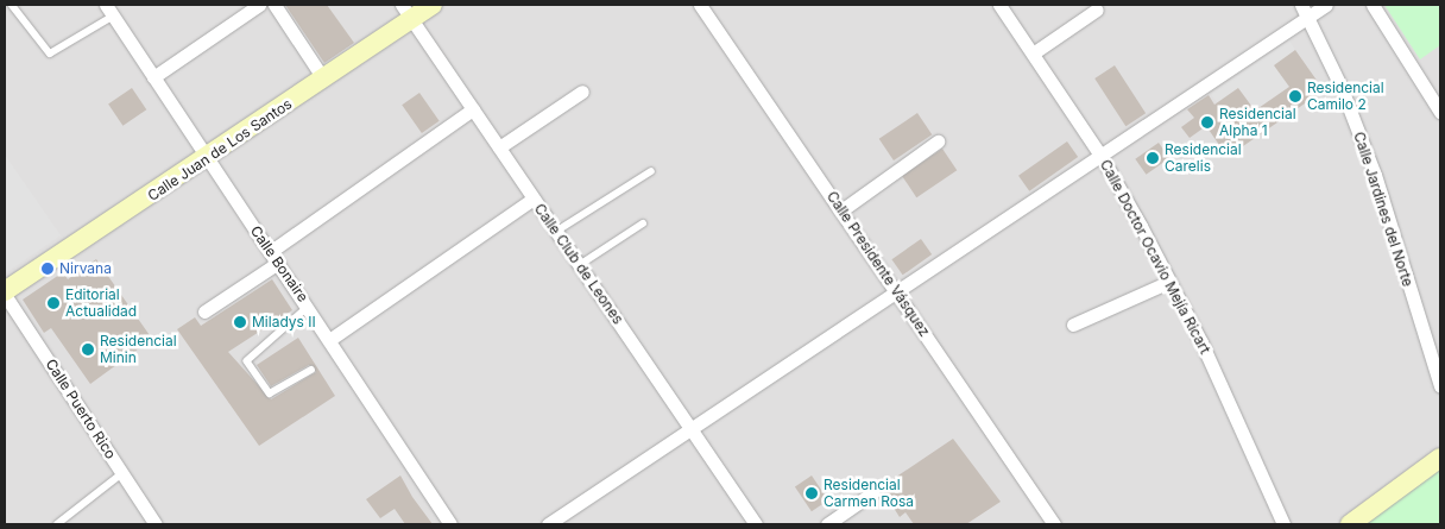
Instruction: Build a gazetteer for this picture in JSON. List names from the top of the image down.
{
  "streets": {
    "street": [
      "Calle Juan de Los Santos",
      "Calle Jardines del Norte",
      "Calle Doctor Ocavio Mejía Ricart",
      "Calle Bonaire",
      "Calle Club de Leones",
      "Calle Presidente Vásquez",
      "Calle Puerto Rico"
    ]
  },
  "crossings": [
    ["Calle Juan de Los Santos", "Calle Bonaire"],
    ["Calle Juan de Los Santos", "Calle Club de Leones"],
    ["Calle Juan de Los Santos", "Calle Puerto Rico"]
  ],
  "places": [
    "Residencial Camilo 2",
    "Residencial Alpha 1",
    "Residencial Carelis",
    "Nirvana",
    "Editorial Actualidad",
    "Miladys II",
    "Residencial Minin",
    "Residencial Carmen Rosa"
  ]
}
